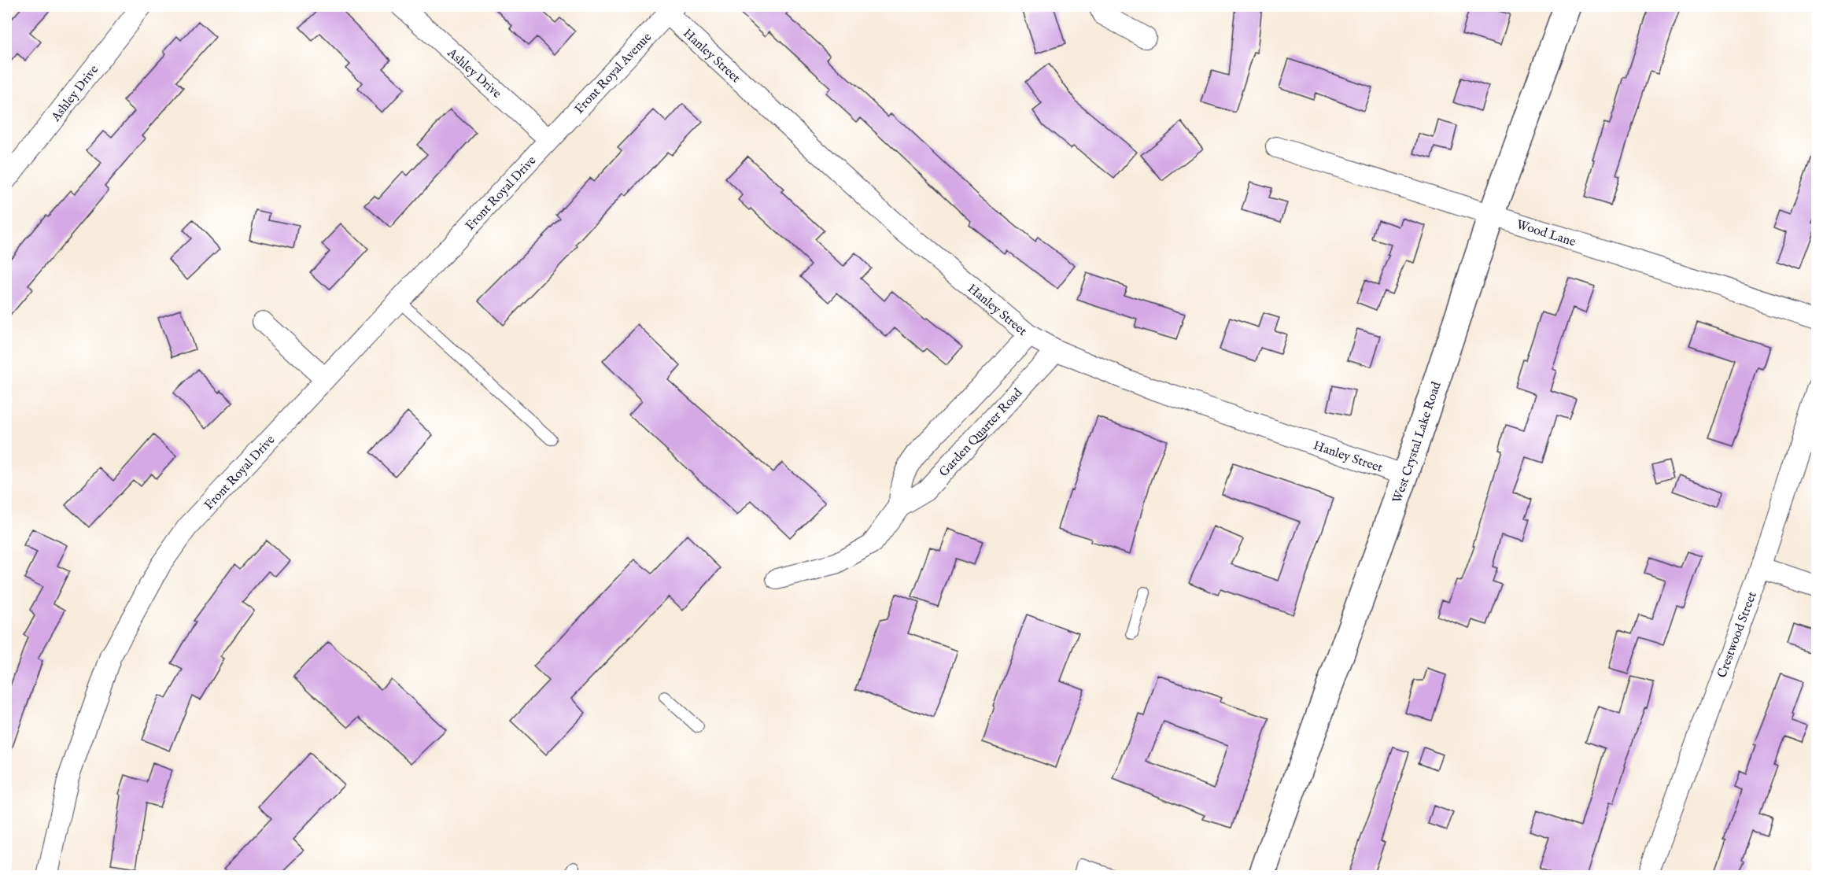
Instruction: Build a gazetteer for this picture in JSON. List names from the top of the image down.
{
  "streets": {
    "street": [
      "Hanley Street",
      "Front Royal Avenue",
      "Ashley Drive",
      "Front Royal Drive",
      "Wood Lane",
      "Garden Quarter Road",
      "West Crystal Lake Road",
      "Crestwood Street"
    ]
  },
  "crossings": [
    ["Hanley Street", "Front Royal Avenue"],
    ["Hanley Street", "Garden Quarter Road"],
    ["Hanley Street", "West Crystal Lake Road"],
    ["Front Royal Avenue", "Ashley Drive"],
    ["Front Royal Avenue", "Front Royal Drive"],
    ["Ashley Drive", "Front Royal Drive"],
    ["Wood Lane", "West Crystal Lake Road"]
  ]
}
